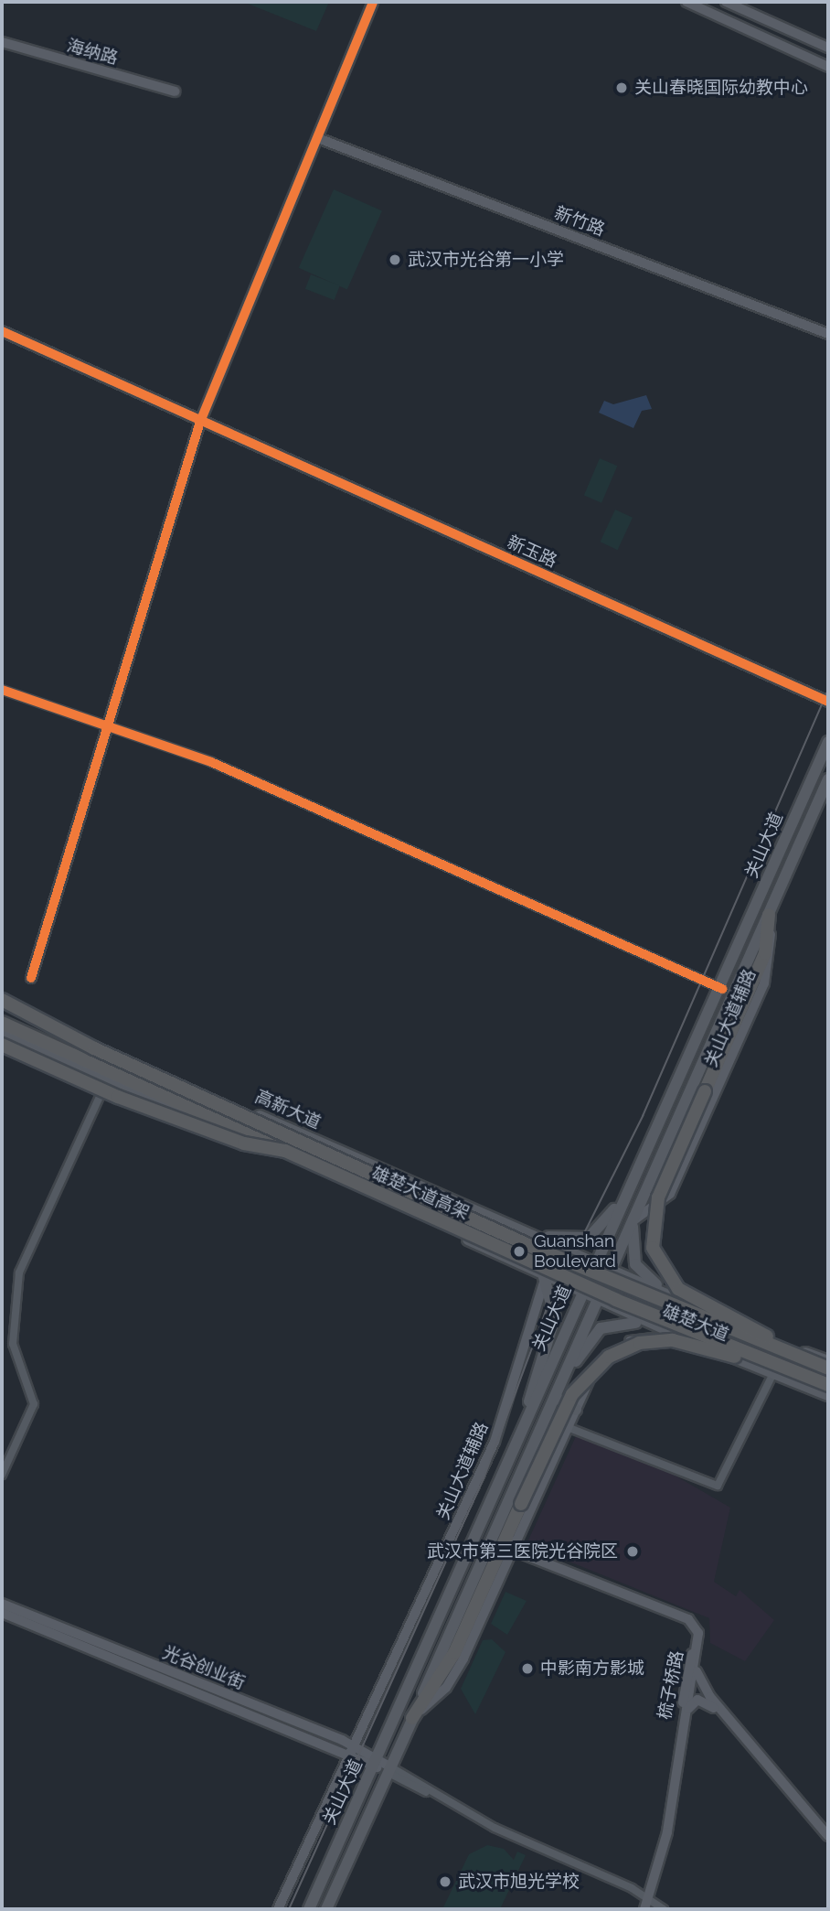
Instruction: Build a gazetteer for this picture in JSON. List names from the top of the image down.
{
  "streets": {
    "highway": ["雄楚大道高架"],
    "main road": [
      "海纳路",
      "新竹路",
      "新玉路",
      "关山大道",
      "关山大道辅路",
      "高新大道",
      "雄楚大道",
      "光谷创业街",
      "梳子桥路"
    ]
  },
  "crossings": [
    ["关山大道", "关山大道辅路"],
    ["关山大道", "雄楚大道"],
    ["关山大道", "光谷创业街"],
    ["关山大道辅路", "雄楚大道"],
    ["关山大道辅路", "光谷创业街"],
    ["高新大道", "雄楚大道高架"],
    ["高新大道", "雄楚大道"]
  ],
  "places": [
    "关山春晓国际幼教中心",
    "武汉市光谷第一小学",
    "Guanshan Boulevard",
    "武汉市第三医院光谷院区",
    "中影南方影城",
    "武汉市旭光学校"
  ]
}
